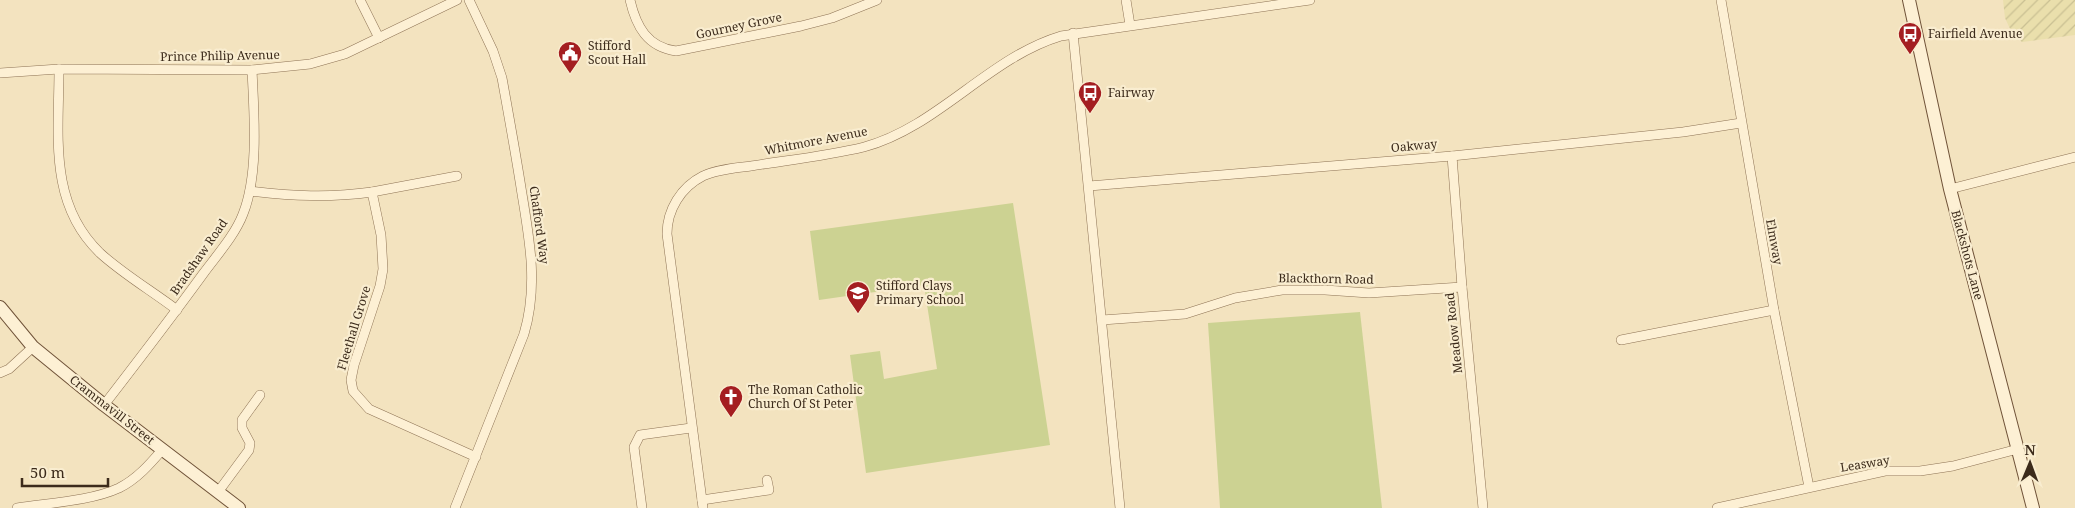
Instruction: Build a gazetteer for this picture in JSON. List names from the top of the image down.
{
  "streets": {
    "street": [
      "Gourney Grove",
      "Prince Philip Avenue",
      "Whitmore Avenue",
      "Oakway",
      "Chafford Way",
      "Elmway",
      "Blackshots Lane",
      "Bradshaw Road",
      "Blackthorn Road",
      "Fleethall Grove",
      "Meadow Road",
      "Crammavill Street",
      "Leasway"
    ]
  },
  "crossings": [
    ["Prince Philip Avenue", "Bradshaw Road"],
    ["Oakway", "Elmway"],
    ["Oakway", "Meadow Road"],
    ["Chafford Way", "Fleethall Grove"],
    ["Elmway", "Leasway"],
    ["Blackshots Lane", "Leasway"],
    ["Bradshaw Road", "Crammavill Street"],
    ["Blackthorn Road", "Meadow Road"]
  ],
  "places": {
    "bus stop": ["Fairfield Avenue", "Fairway"],
    "public building": ["Stifford Scout Hall"],
    "school or university": ["Stifford Clays Primary School"],
    "church": ["The Roman Catholic Church Of St Peter"]
  },
  "scale_bar": "50 m",
  "north": "top"
}
